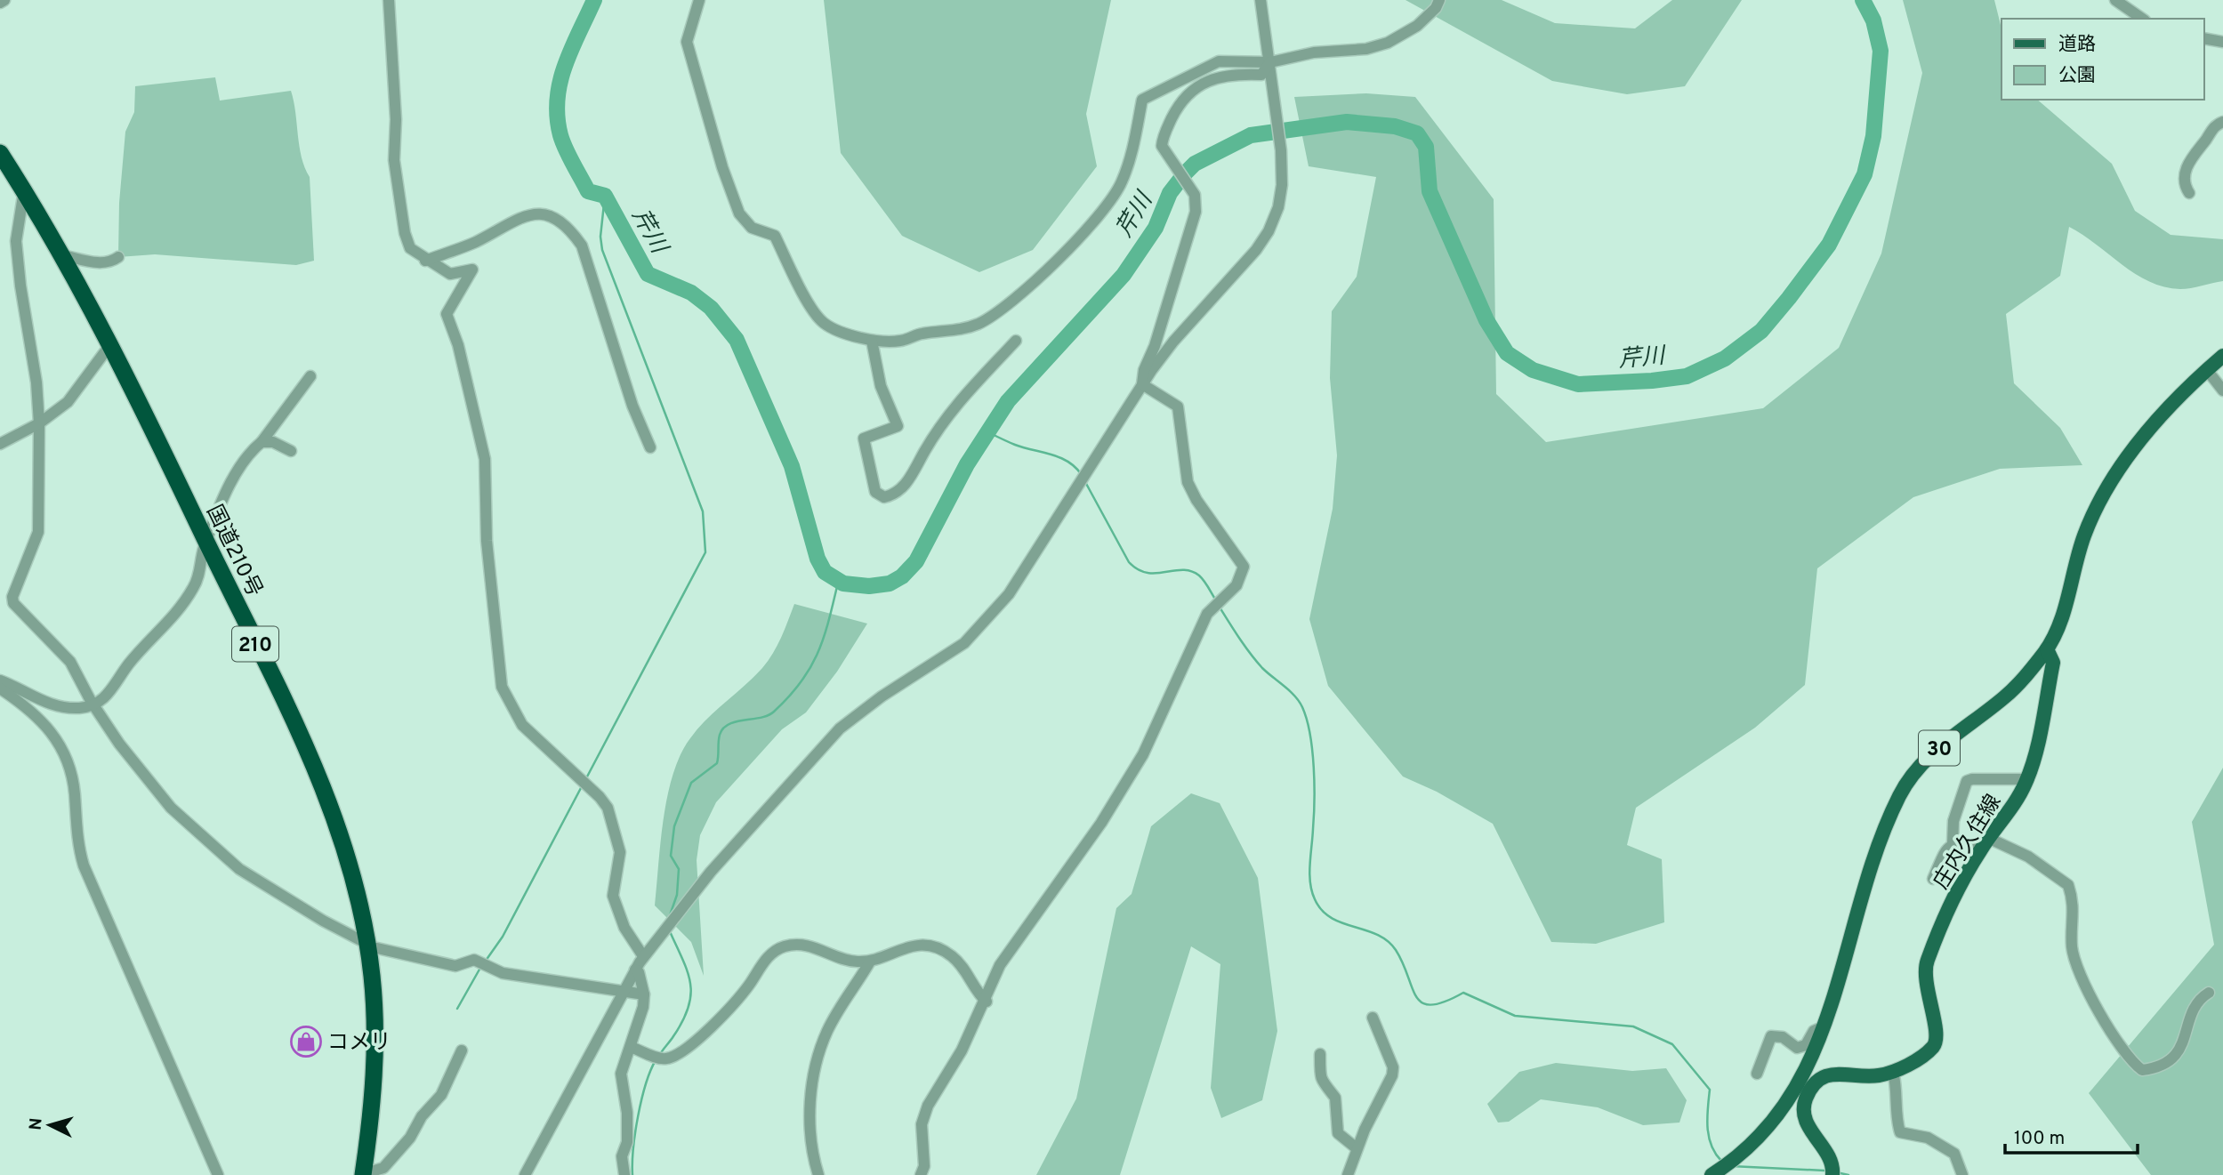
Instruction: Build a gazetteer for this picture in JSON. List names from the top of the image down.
{
  "streets": {
    "highway": ["国道210号", "210"],
    "main road": ["30", "庄内久住線"]
  },
  "water": ["芹川"],
  "places": {
    "shop": ["コメリ"]
  },
  "legend": ["道路", "公園"],
  "scale_bar": "100 m",
  "north": "left"
}
